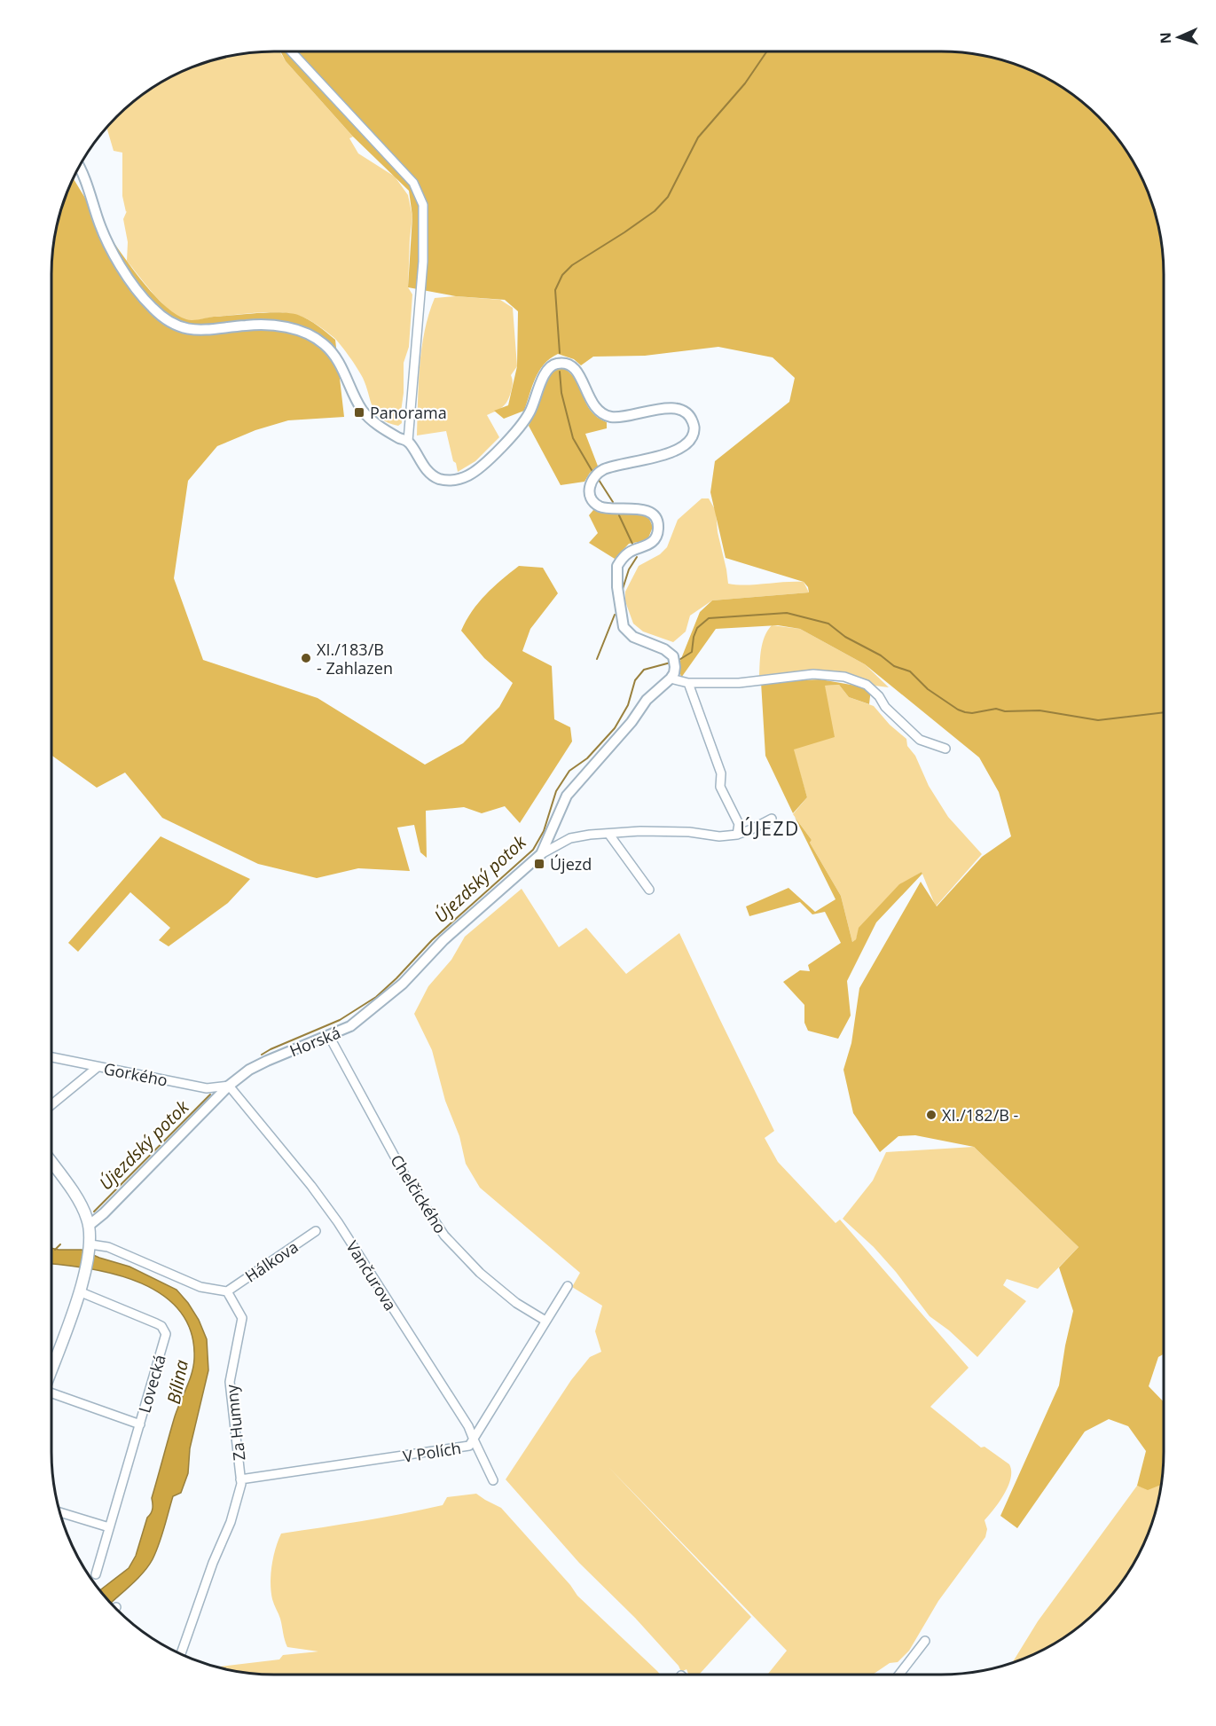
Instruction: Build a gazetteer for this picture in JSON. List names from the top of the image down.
{
  "streets": {
    "street": [
      "Horská",
      "Gorkého",
      "Chelčického",
      "Hálkova",
      "Vančurova",
      "Lovecká",
      "Za Humny",
      "V Polích"
    ]
  },
  "crossings": [
    ["Horská", "Gorkého"],
    ["Horská", "Chelčického"],
    ["Horská", "Vančurova"],
    ["Gorkého", "Vančurova"],
    ["Chelčického", "V Polích"],
    ["Hálkova", "Za Humny"],
    ["Vančurova", "V Polích"],
    ["Za Humny", "V Polích"]
  ],
  "districts": ["ÚJEZD"],
  "water": ["Újezdský potok", "Bílina"],
  "places": {
    "transit": ["Panorama", "Újezd"],
    "other": ["XI./183/B - Zahlazen", "XI./182/B -"]
  },
  "north": "left"
}
